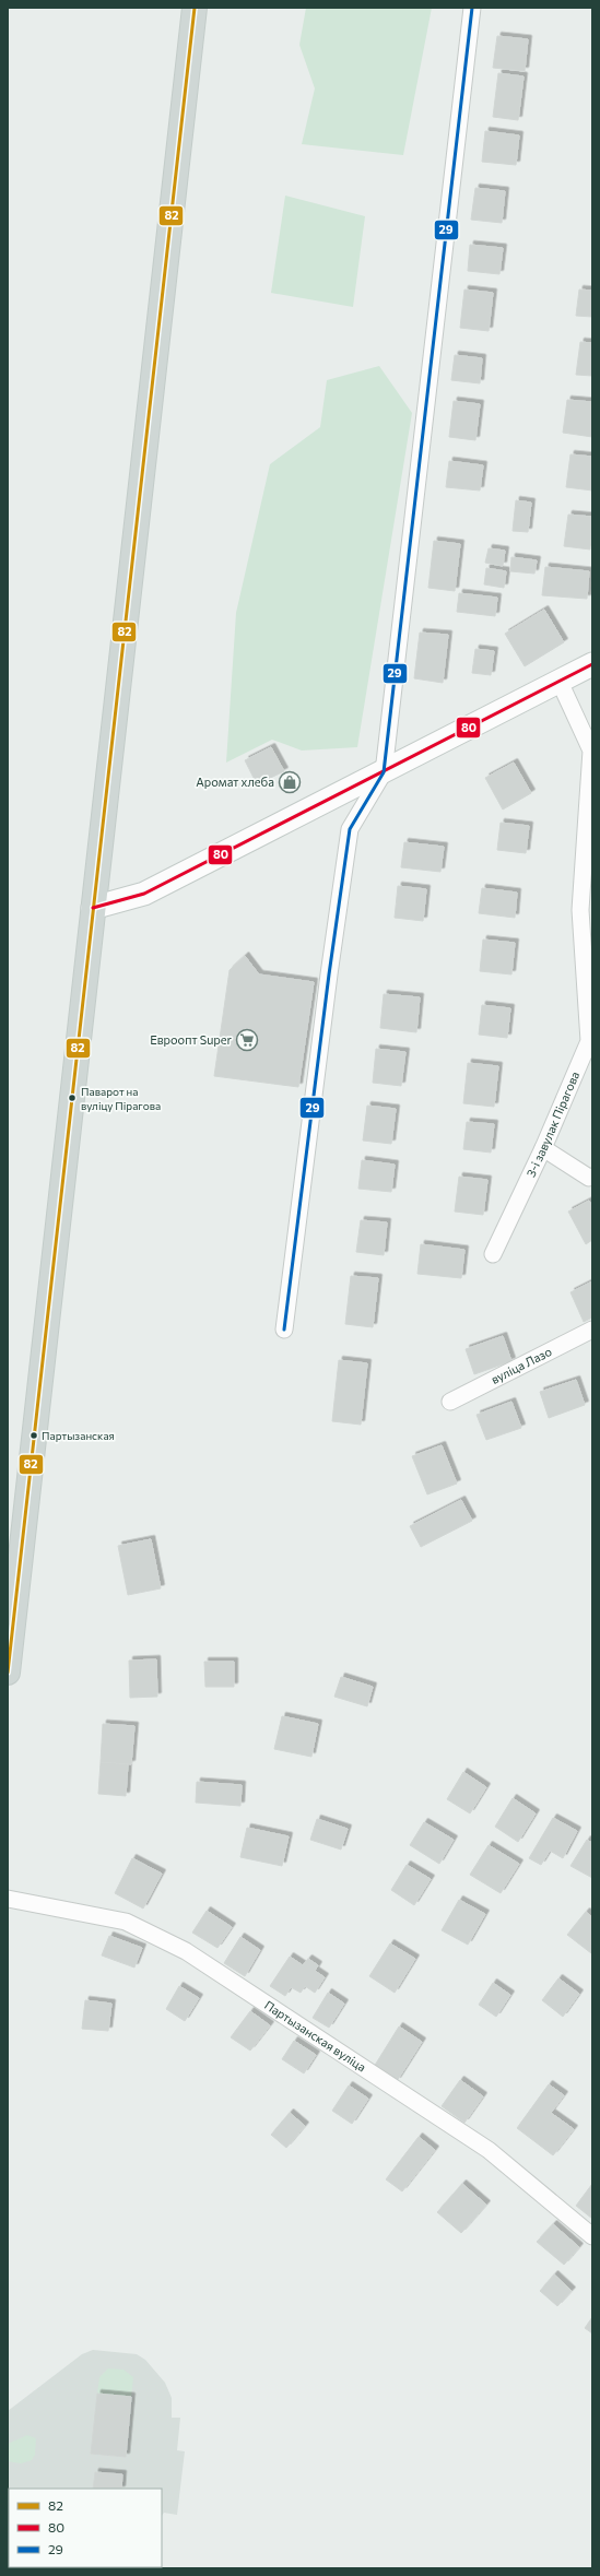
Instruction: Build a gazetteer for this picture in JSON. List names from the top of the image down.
{
  "streets": {
    "street": ["3-і завулак Пірагова", "вуліца Лазо", "Партызанская вуліца"]
  },
  "places": {
    "shop": ["Аромат хлеба"],
    "supermarket": ["Евроопт Super"],
    "other": ["Паварот на вуліцу Пірагова", "Партызанская"]
  },
  "lines": ["transit line 82", "transit line 29", "transit line 80"],
  "legend": ["82", "80", "29"]
}
